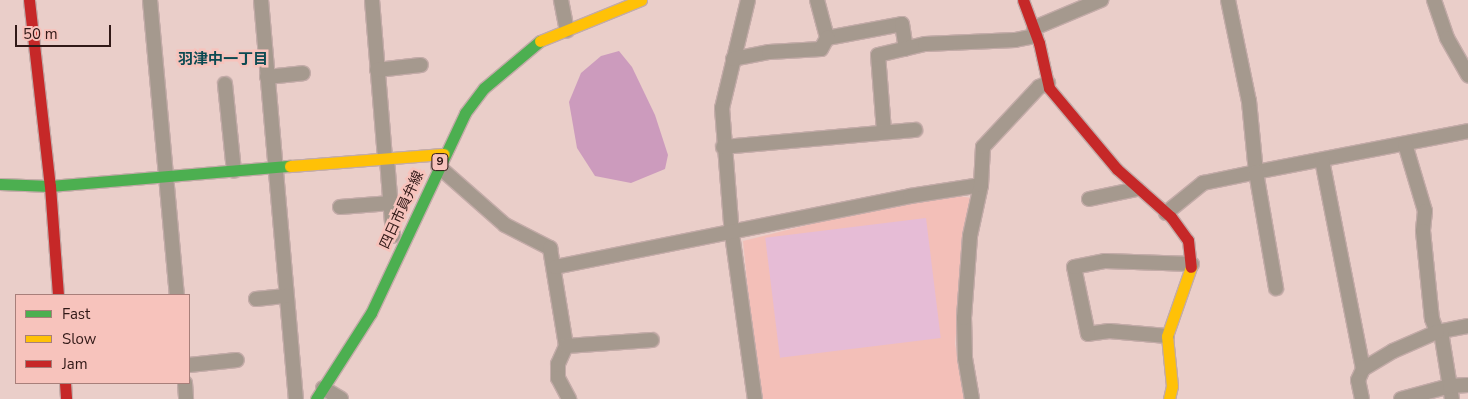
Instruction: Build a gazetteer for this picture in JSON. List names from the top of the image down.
{
  "streets": {
    "street": ["9", "四日市員弁線"]
  },
  "districts": ["羽津中一丁目"],
  "legend": ["Fast", "Slow", "Jam"],
  "scale_bar": "50 m"
}
